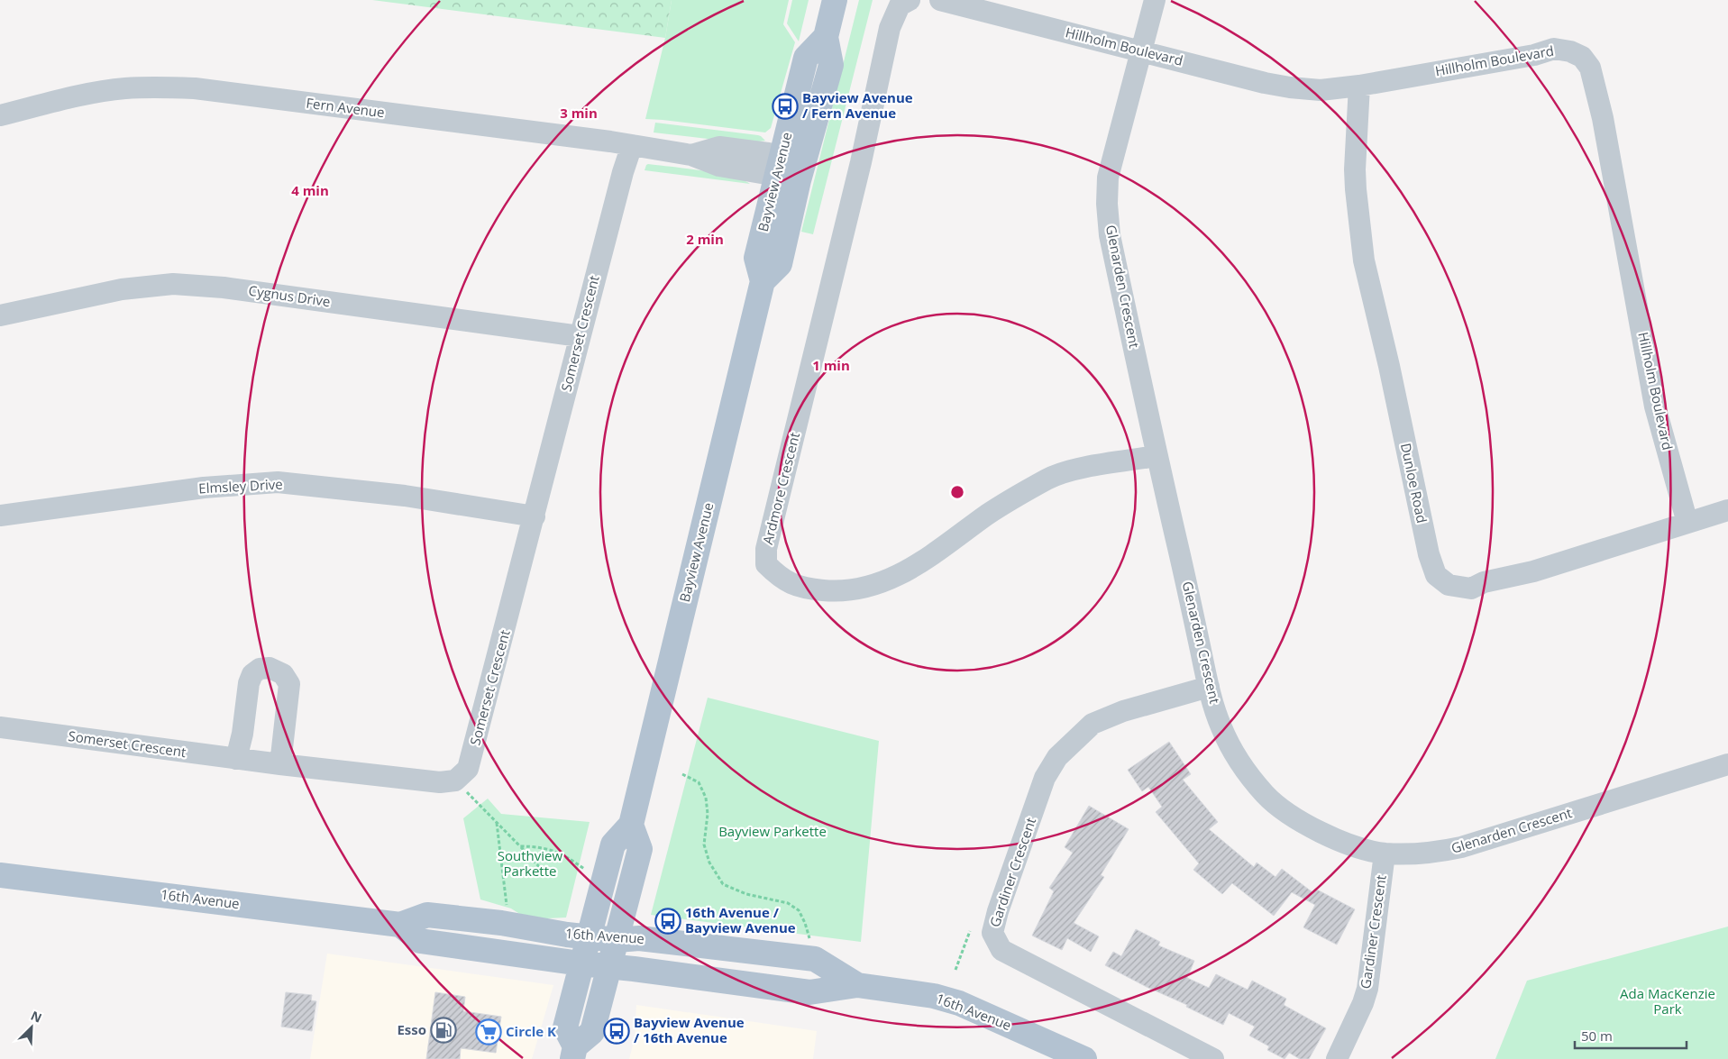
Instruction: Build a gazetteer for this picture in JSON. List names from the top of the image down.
{
  "streets": {
    "main road": ["Bayview Avenue", "16th Avenue"],
    "street": [
      "Hillholm Boulevard",
      "Fern Avenue",
      "Glenarden Crescent",
      "Cygnus Drive",
      "Somerset Crescent",
      "Dunloe Road",
      "Elmsley Drive",
      "Ardmore Crescent",
      "Gardiner Crescent"
    ]
  },
  "crossings": [
    ["Hillholm Boulevard", "Glenarden Crescent"],
    ["Hillholm Boulevard", "Dunloe Road"],
    ["Fern Avenue", "Bayview Avenue"],
    ["Fern Avenue", "Somerset Crescent"],
    ["Bayview Avenue", "16th Avenue"],
    ["Glenarden Crescent", "Ardmore Crescent"],
    ["Glenarden Crescent", "Gardiner Crescent"],
    ["Cygnus Drive", "Somerset Crescent"],
    ["Somerset Crescent", "Elmsley Drive"]
  ],
  "parks": ["Bayview Parkette", "Southview Parkette", "Ada MacKenzie Park"],
  "places": {
    "bus stop": ["Bayview Avenue / Fern Avenue", "16th Avenue / Bayview Avenue", "Bayview Avenue / 16th Avenue"],
    "fuel station": ["Esso"],
    "supermarket": ["Circle K"]
  },
  "scale_bar": "50 m",
  "north": "top right",
  "rings": [
    "3 min",
    "4 min",
    "2 min",
    "1 min"
  ]
}
